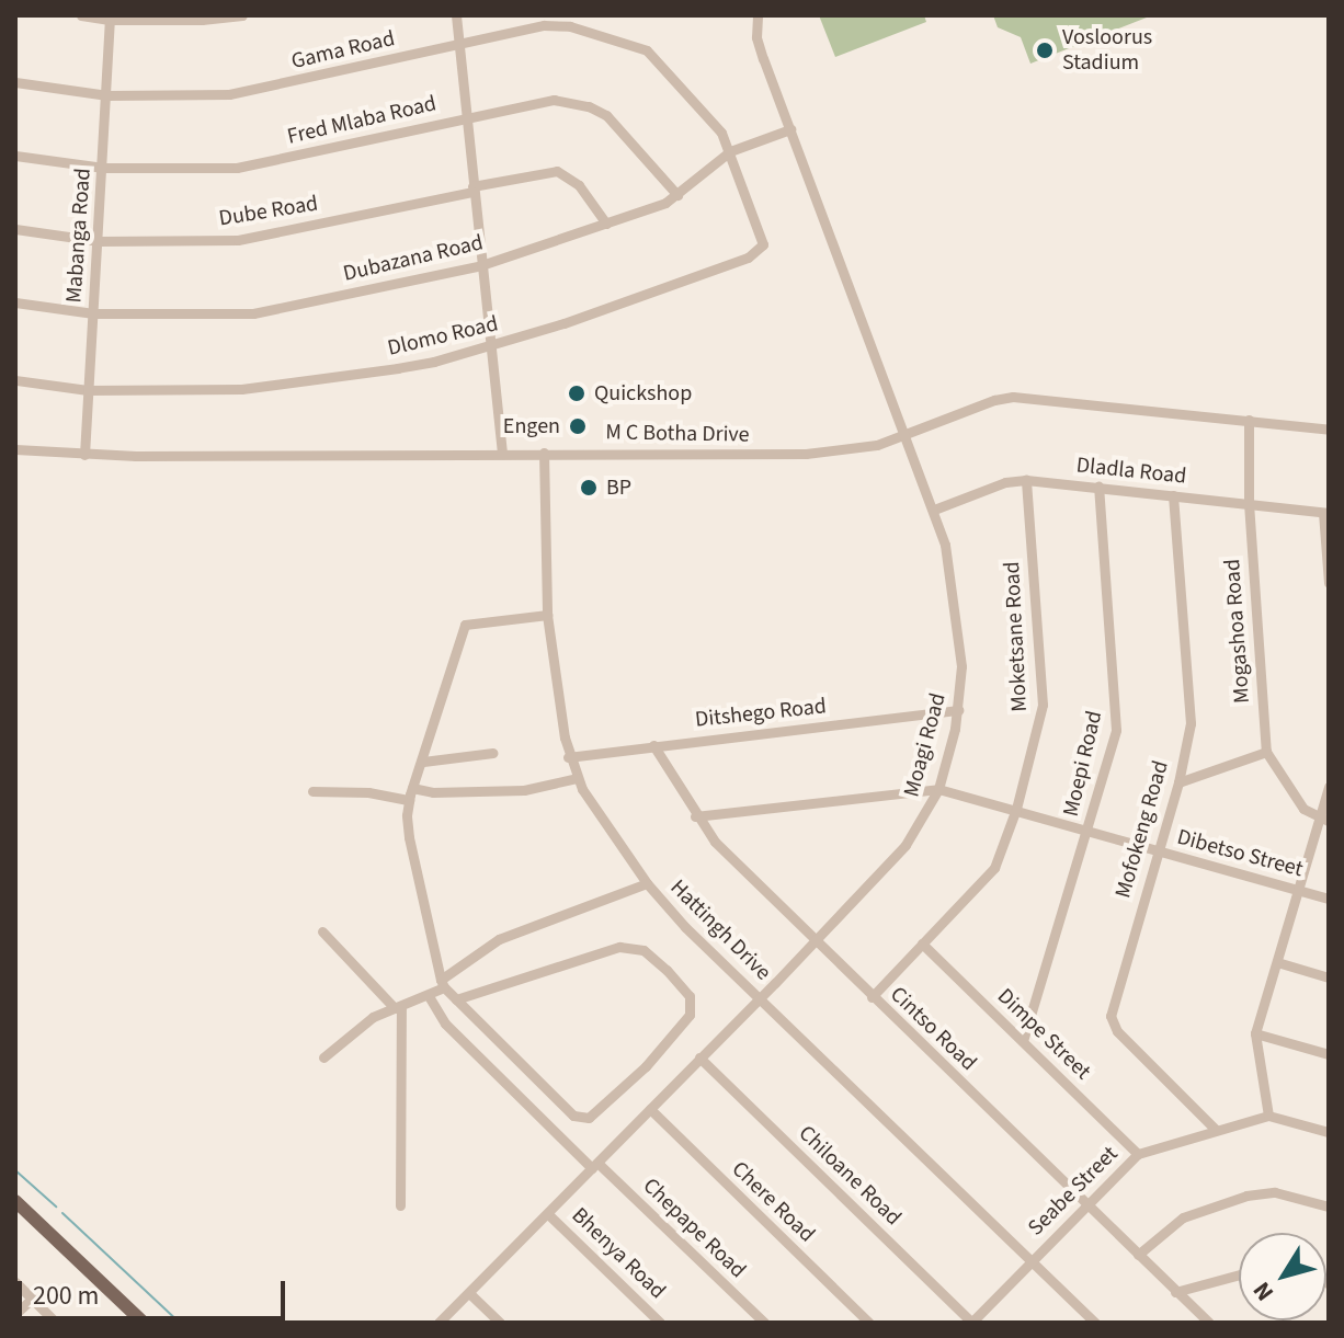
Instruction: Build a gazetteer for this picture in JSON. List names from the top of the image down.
{
  "streets": {
    "street": [
      "Gama Road",
      "Fred Mlaba Road",
      "Dube Road",
      "Mabanga Road",
      "Dubazana Road",
      "Dlomo Road",
      "M C Botha Drive",
      "Dladla Road",
      "Mogashoa Road",
      "Moketsane Road",
      "Ditshego Road",
      "Moagi Road",
      "Moepi Road",
      "Mofokeng Road",
      "Dibetso Street",
      "Hattingh Drive",
      "Cintso Road",
      "Dimpe Street",
      "Chiloane Road",
      "Seabe Street",
      "Chere Road",
      "Chepape Road",
      "Bhenya Road"
    ]
  },
  "crossings": [
    ["Gama Road", "Mabanga Road"],
    ["Gama Road", "Dubazana Road"],
    ["Gama Road", "Dlomo Road"],
    ["Fred Mlaba Road", "Mabanga Road"],
    ["Fred Mlaba Road", "Dubazana Road"],
    ["Dube Road", "Mabanga Road"],
    ["Dube Road", "Dubazana Road"],
    ["Mabanga Road", "Dubazana Road"],
    ["Mabanga Road", "Dlomo Road"],
    ["Mabanga Road", "M C Botha Drive"],
    ["Dubazana Road", "Dlomo Road"],
    ["Dubazana Road", "Moagi Road"],
    ["M C Botha Drive", "Mogashoa Road"],
    ["M C Botha Drive", "Moagi Road"],
    ["M C Botha Drive", "Hattingh Drive"],
    ["Dladla Road", "Mogashoa Road"],
    ["Dladla Road", "Moketsane Road"],
    ["Dladla Road", "Moagi Road"],
    ["Dladla Road", "Moepi Road"],
    ["Dladla Road", "Mofokeng Road"],
    ["Moketsane Road", "Dibetso Street"],
    ["Moketsane Road", "Cintso Road"],
    ["Moketsane Road", "Dimpe Street"],
    ["Ditshego Road", "Moagi Road"],
    ["Ditshego Road", "Hattingh Drive"],
    ["Ditshego Road", "Cintso Road"],
    ["Moagi Road", "Dibetso Street"],
    ["Moagi Road", "Hattingh Drive"],
    ["Moagi Road", "Cintso Road"],
    ["Moagi Road", "Chiloane Road"],
    ["Moagi Road", "Chere Road"],
    ["Moagi Road", "Chepape Road"],
    ["Moagi Road", "Bhenya Road"],
    ["Moepi Road", "Dibetso Street"],
    ["Moepi Road", "Dimpe Street"],
    ["Mofokeng Road", "Dibetso Street"],
    ["Mofokeng Road", "Seabe Street"],
    ["Hattingh Drive", "Seabe Street"],
    ["Cintso Road", "Seabe Street"],
    ["Dimpe Street", "Seabe Street"],
    ["Chiloane Road", "Seabe Street"]
  ],
  "places": [
    "Vosloorus Stadium",
    "Quickshop",
    "Engen",
    "BP"
  ],
  "scale_bar": "200 m",
  "north": "bottom left"
}
